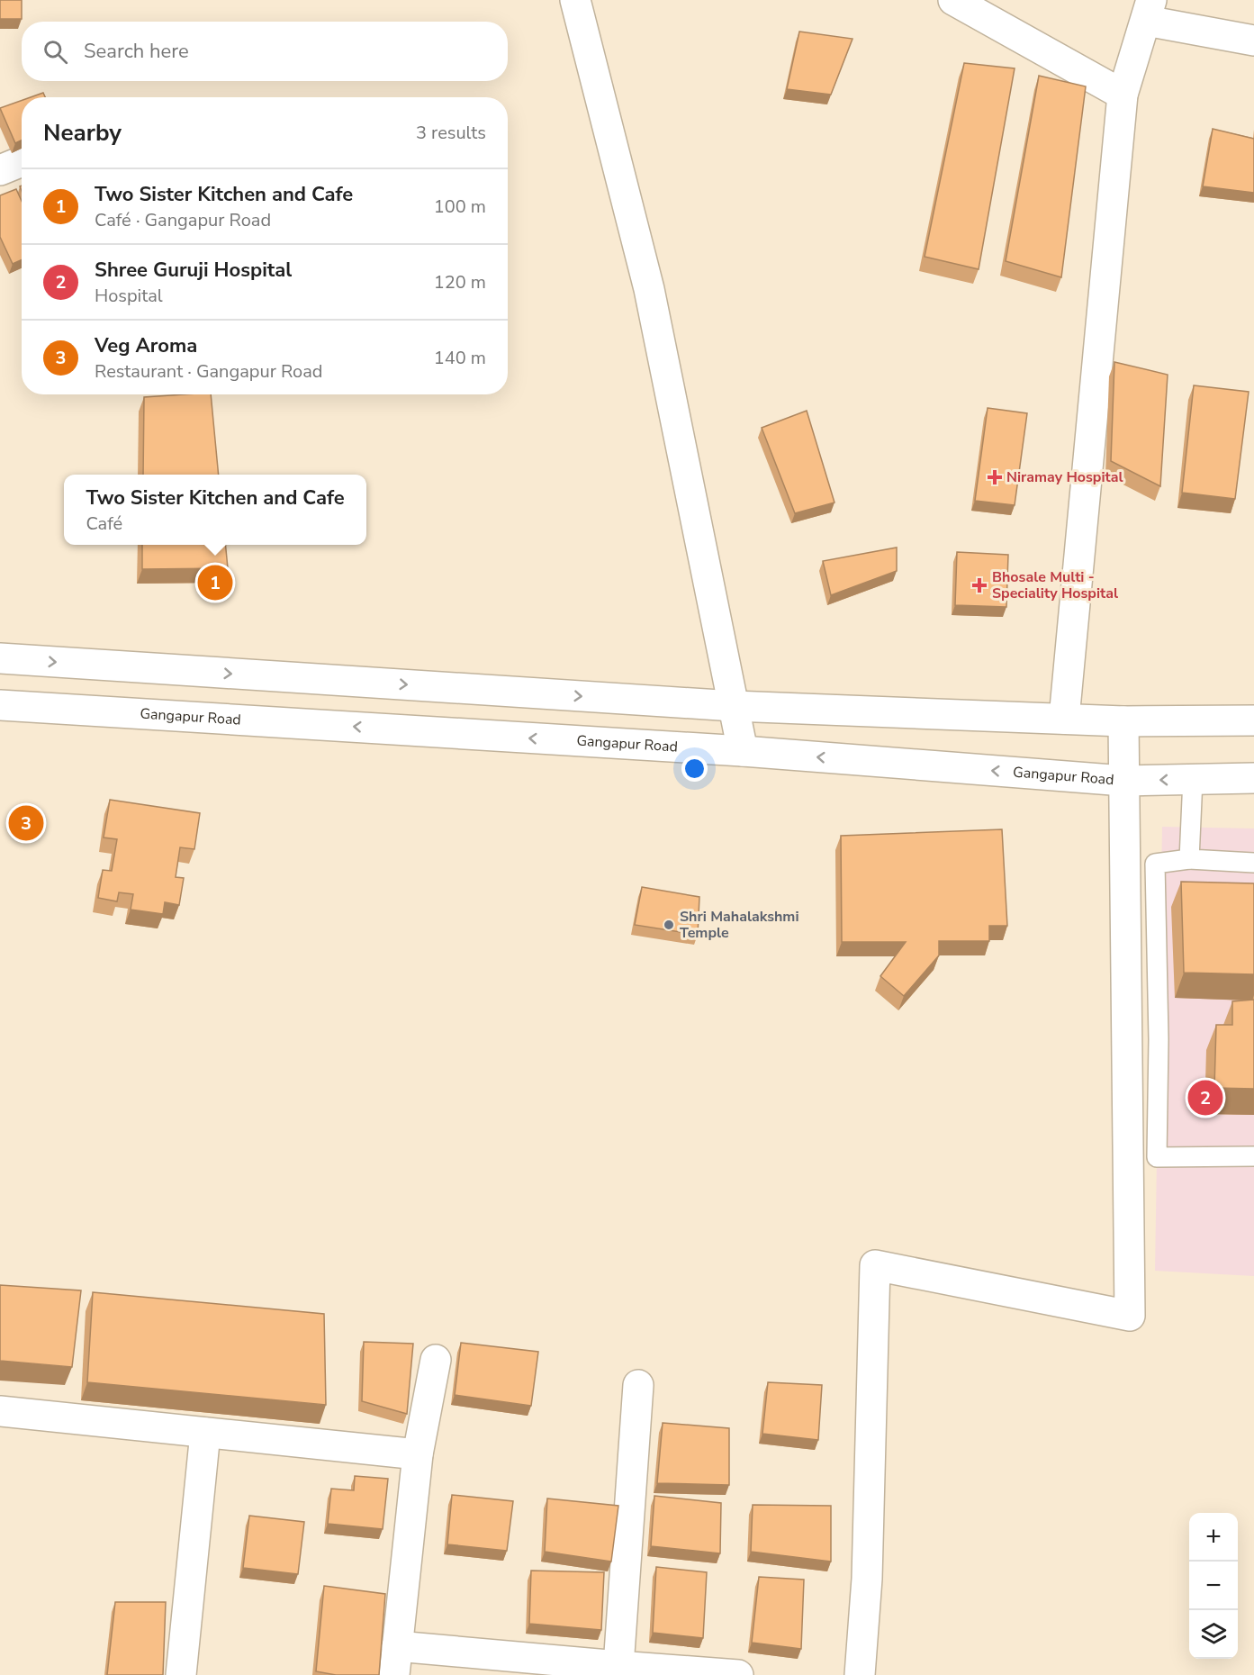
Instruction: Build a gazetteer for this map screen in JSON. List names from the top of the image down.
{
  "streets": {
    "street": ["Gangapur Road"]
  },
  "places": {
    "health": ["Niramay Hospital", "Bhosale Multi - Speciality Hospital"],
    "other": ["Shri Mahalakshmi Temple"]
  },
  "page": {
    "search": "Search here",
    "heading": ["Nearby", "3 results"],
    "list": [
      {
        "mark": "1",
        "name": "Two Sister Kitchen and Cafe",
        "note": "Café · Gangapur Road",
        "value": "100 m"
      },
      {
        "mark": "2",
        "name": "Shree Guruji Hospital",
        "note": "Hospital",
        "value": "120 m"
      },
      {
        "mark": "3",
        "name": "Veg Aroma",
        "note": "Restaurant · Gangapur Road",
        "value": "140 m"
      }
    ],
    "popup": ["Two Sister Kitchen and Cafe", "Café"],
    "pins": ["1", "3", "2"],
    "map_buttons": ["+", "−"]
  }
}
